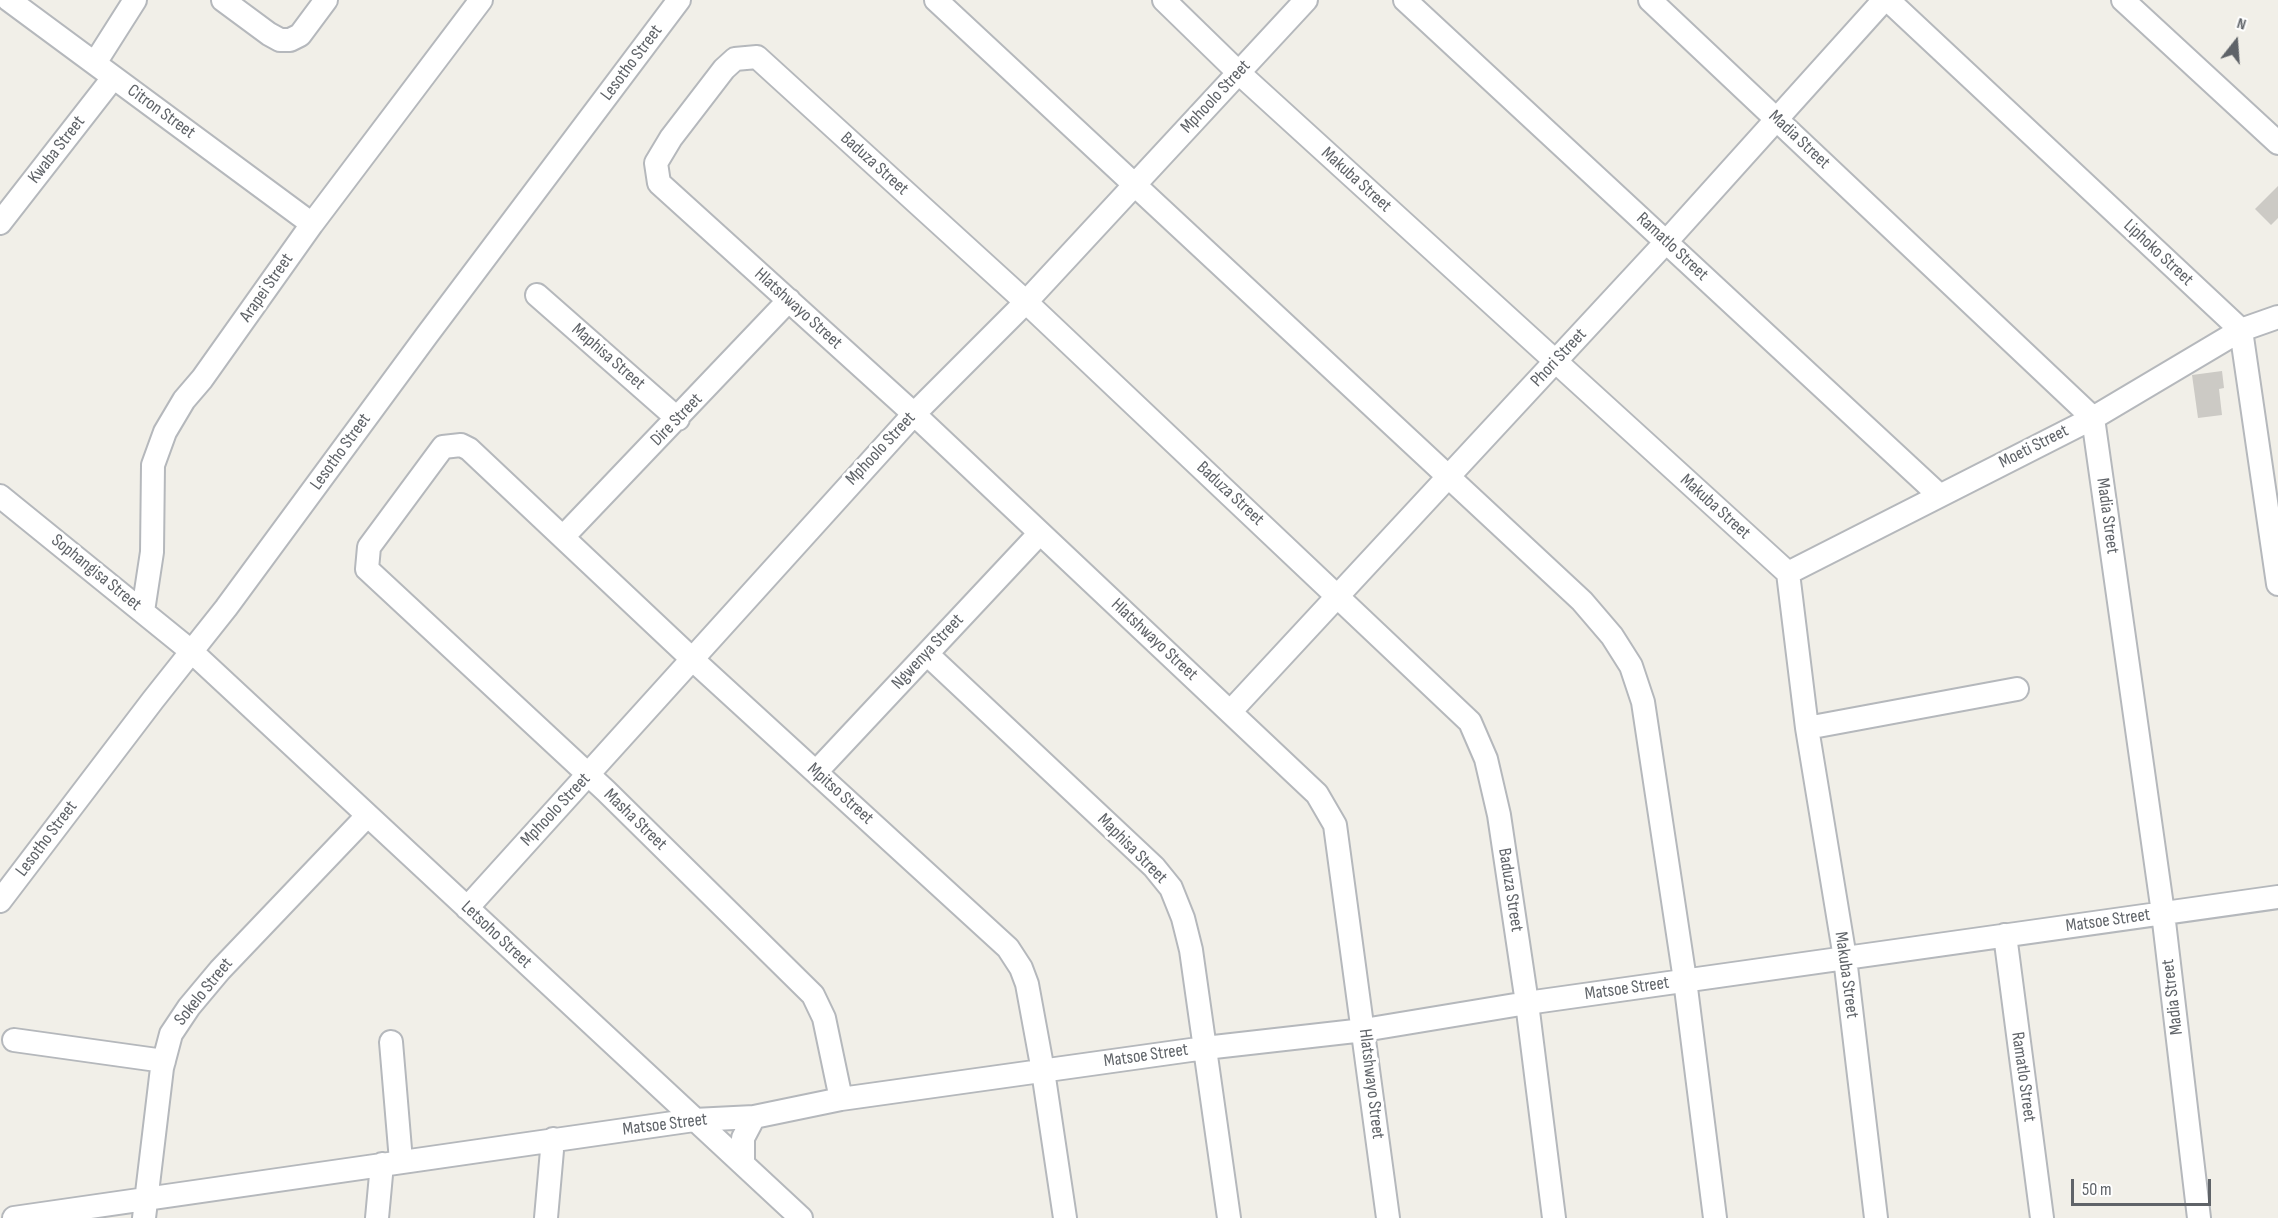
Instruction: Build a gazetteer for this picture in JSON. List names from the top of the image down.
{
  "streets": {
    "street": [
      "Lesotho Street",
      "Mphoolo Street",
      "Citron Street",
      "Madia Street",
      "Kwaba Street",
      "Baduza Street",
      "Makuba Street",
      "Ramatlo Street",
      "Liphoko Street",
      "Arapei Street",
      "Hlatshwayo Street",
      "Maphisa Street",
      "Phori Street",
      "Dire Street",
      "Moeti Street",
      "Sophangisa Street",
      "Ngwenya Street",
      "Mpitso Street",
      "Masha Street",
      "Matsoe Street",
      "Letsoho Street",
      "Sokelo Street"
    ]
  },
  "crossings": [
    ["Lesotho Street", "Sophangisa Street"],
    ["Lesotho Street", "Letsoho Street"],
    ["Mphoolo Street", "Baduza Street"],
    ["Mphoolo Street", "Makuba Street"],
    ["Mphoolo Street", "Hlatshwayo Street"],
    ["Mphoolo Street", "Mpitso Street"],
    ["Mphoolo Street", "Masha Street"],
    ["Mphoolo Street", "Letsoho Street"],
    ["Citron Street", "Kwaba Street"],
    ["Citron Street", "Arapei Street"],
    ["Madia Street", "Phori Street"],
    ["Madia Street", "Moeti Street"],
    ["Madia Street", "Matsoe Street"],
    ["Baduza Street", "Hlatshwayo Street"],
    ["Baduza Street", "Phori Street"],
    ["Baduza Street", "Matsoe Street"],
    ["Makuba Street", "Phori Street"],
    ["Makuba Street", "Moeti Street"],
    ["Makuba Street", "Matsoe Street"],
    ["Ramatlo Street", "Phori Street"],
    ["Ramatlo Street", "Moeti Street"],
    ["Ramatlo Street", "Matsoe Street"],
    ["Liphoko Street", "Phori Street"],
    ["Liphoko Street", "Moeti Street"],
    ["Arapei Street", "Sophangisa Street"],
    ["Hlatshwayo Street", "Phori Street"],
    ["Hlatshwayo Street", "Dire Street"],
    ["Hlatshwayo Street", "Ngwenya Street"],
    ["Hlatshwayo Street", "Matsoe Street"],
    ["Maphisa Street", "Dire Street"],
    ["Maphisa Street", "Ngwenya Street"],
    ["Maphisa Street", "Matsoe Street"],
    ["Dire Street", "Mpitso Street"],
    ["Sophangisa Street", "Letsoho Street"],
    ["Ngwenya Street", "Mpitso Street"],
    ["Mpitso Street", "Masha Street"],
    ["Mpitso Street", "Matsoe Street"],
    ["Masha Street", "Matsoe Street"],
    ["Matsoe Street", "Letsoho Street"],
    ["Matsoe Street", "Sokelo Street"],
    ["Letsoho Street", "Sokelo Street"]
  ],
  "scale_bar": "50 m",
  "north": "top"
}
